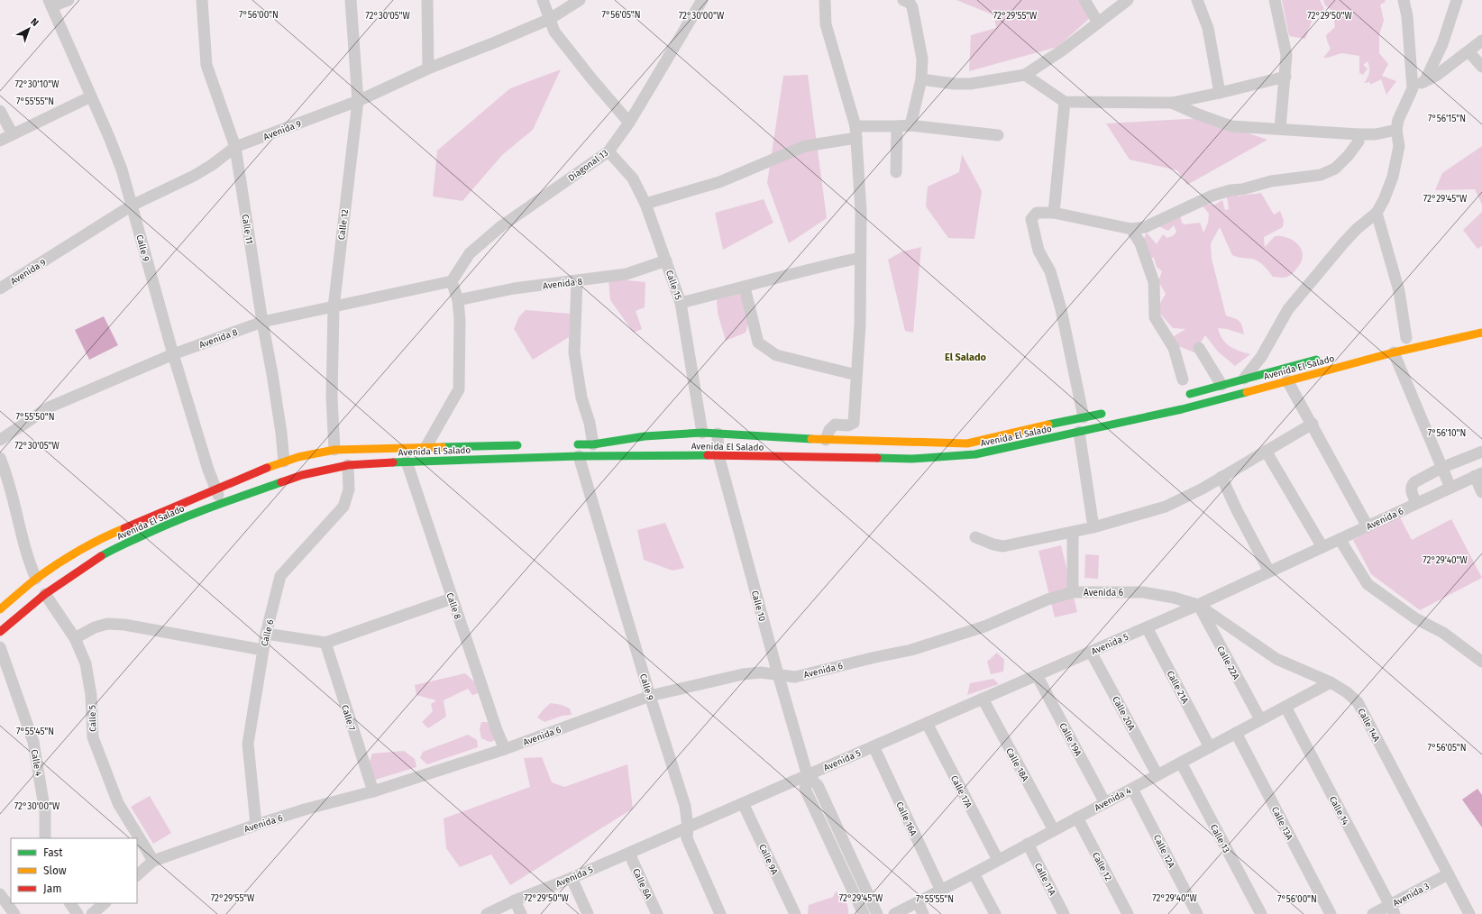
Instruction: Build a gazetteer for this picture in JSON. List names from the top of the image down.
{
  "streets": {
    "main road": ["Avenida El Salado"],
    "street": [
      "Avenida 9",
      "Diagonal 13",
      "Calle 12",
      "Calle 11",
      "Calle 9",
      "Avenida 8",
      "Calle 15",
      "Avenida 6",
      "Calle 8",
      "Calle 10",
      "Calle 6",
      "Avenida 5",
      "Calle 22A",
      "Calle 21A",
      "Calle 20A",
      "Calle 7",
      "Calle 5",
      "Calle 14A",
      "Calle 19A",
      "Calle 4",
      "Calle 18A",
      "Calle 17A",
      "Avenida 4",
      "Calle 14",
      "Calle 16A",
      "Calle 13A",
      "Calle 13",
      "Calle 12A",
      "Calle 9A",
      "Calle 11A",
      "Calle 8A",
      "Avenida 3"
    ]
  },
  "crossings": [
    ["Avenida 9", "Calle 12"],
    ["Avenida 9", "Calle 11"],
    ["Avenida 9", "Calle 9"],
    ["Diagonal 13", "Avenida 8"],
    ["Diagonal 13", "Calle 15"],
    ["Calle 12", "Avenida 8"],
    ["Calle 12", "Avenida El Salado"],
    ["Calle 12", "Avenida 4"],
    ["Calle 11", "Avenida 8"],
    ["Calle 11", "Avenida El Salado"],
    ["Calle 9", "Avenida 8"],
    ["Calle 9", "Avenida El Salado"],
    ["Calle 9", "Avenida 6"],
    ["Calle 9", "Avenida 5"],
    ["Avenida 8", "Calle 15"],
    ["Calle 15", "Avenida El Salado"],
    ["Avenida El Salado", "Calle 8"],
    ["Avenida El Salado", "Calle 10"],
    ["Avenida El Salado", "Calle 6"],
    ["Avenida El Salado", "Calle 5"],
    ["Avenida 6", "Calle 8"],
    ["Avenida 6", "Calle 10"],
    ["Avenida 6", "Calle 6"],
    ["Avenida 6", "Avenida 5"],
    ["Avenida 6", "Calle 22A"],
    ["Avenida 6", "Calle 7"],
    ["Avenida 6", "Calle 5"],
    ["Avenida 6", "Calle 14A"],
    ["Calle 10", "Avenida 5"],
    ["Avenida 5", "Calle 22A"],
    ["Avenida 5", "Calle 21A"],
    ["Avenida 5", "Calle 20A"],
    ["Avenida 5", "Calle 14A"],
    ["Avenida 5", "Calle 19A"],
    ["Avenida 5", "Calle 18A"],
    ["Avenida 5", "Calle 17A"],
    ["Avenida 5", "Calle 16A"],
    ["Avenida 5", "Calle 9A"],
    ["Avenida 5", "Calle 8A"],
    ["Calle 22A", "Calle 14A"],
    ["Calle 22A", "Avenida 4"],
    ["Calle 21A", "Avenida 4"],
    ["Calle 20A", "Avenida 4"],
    ["Calle 14A", "Avenida 4"],
    ["Calle 14A", "Avenida 3"],
    ["Calle 19A", "Avenida 4"],
    ["Calle 18A", "Avenida 4"],
    ["Calle 17A", "Avenida 4"],
    ["Avenida 4", "Calle 14"],
    ["Avenida 4", "Calle 16A"],
    ["Avenida 4", "Calle 13A"],
    ["Avenida 4", "Calle 13"],
    ["Avenida 4", "Calle 12A"],
    ["Avenida 4", "Calle 11A"],
    ["Calle 14", "Avenida 3"]
  ],
  "districts": ["El Salado"],
  "legend": ["Fast", "Slow", "Jam"],
  "north": "top right",
  "coordinates": [
    "7°56'00\"N",
    "7°56'05\"N",
    "72°30'05\"W",
    "72°30'00\"W",
    "72°29'55\"W",
    "72°29'50\"W",
    "72°30'10\"W",
    "7°55'55\"N",
    "7°56'15\"N",
    "72°29'45\"W",
    "7°55'50\"N",
    "7°56'10\"N",
    "72°29'40\"W",
    "7°55'45\"N"
  ]
}
